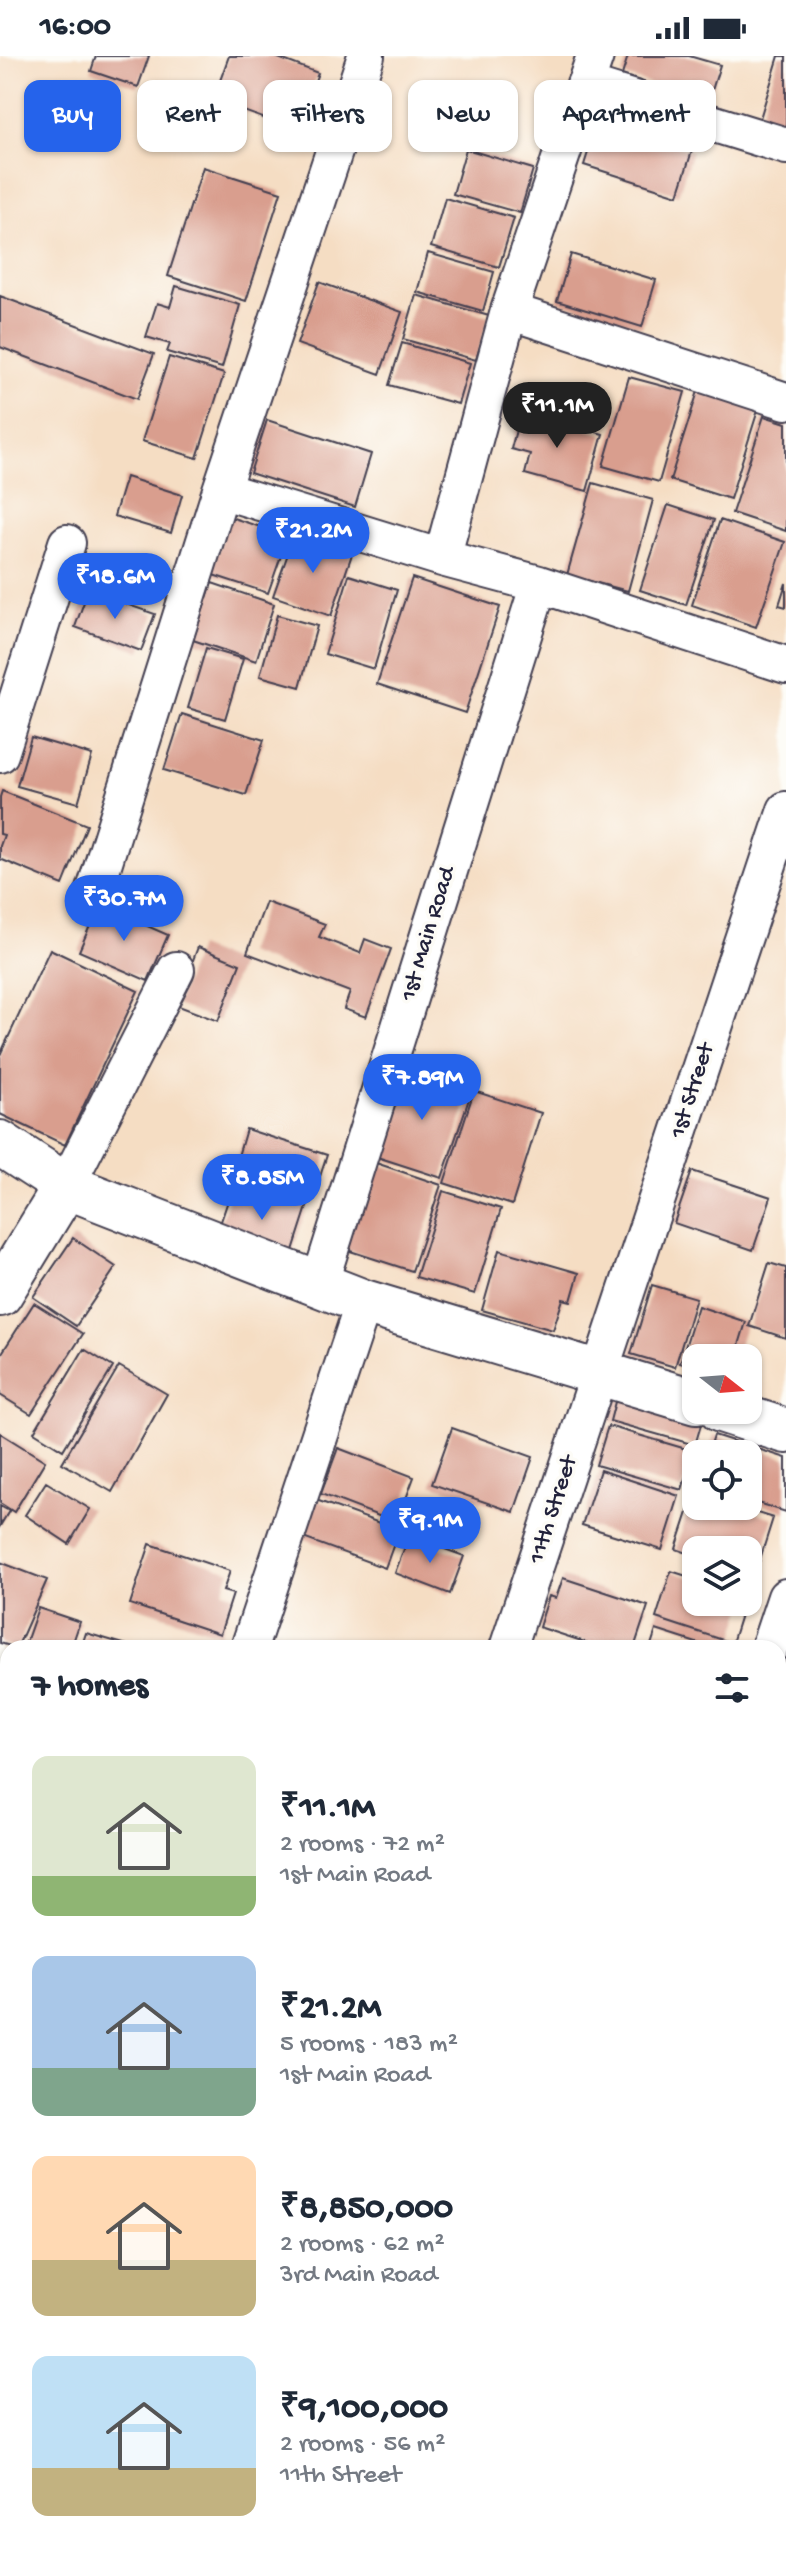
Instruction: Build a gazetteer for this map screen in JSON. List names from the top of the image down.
{
  "streets": {
    "street": ["1st Main Road", "1st Street", "11th Street"]
  },
  "crossings": [
    ["1st Street", "11th Street"]
  ],
  "north": "right",
  "page": {
    "status": "16:00",
    "chip": [
      "Buy",
      "Rent",
      "Filters",
      "New",
      "Apartment"
    ],
    "price": [
      "₹11.1M",
      "₹21.2M",
      "₹18.6M",
      "₹30.7M",
      "₹7.89M",
      "₹8.85M",
      "₹9.1M"
    ],
    "heading": "7 homes",
    "list": [
      {
        "name": "₹11.1M",
        "note": "2 rooms · 72 m² · 1st Main Road"
      },
      {
        "name": "₹21.2M",
        "note": "5 rooms · 183 m² · 1st Main Road"
      },
      {
        "name": "₹8,850,000",
        "note": "2 rooms · 62 m² · 3rd Main Road"
      },
      {
        "name": "₹9,100,000",
        "note": "2 rooms · 56 m² · 11th Street"
      }
    ]
  }
}
